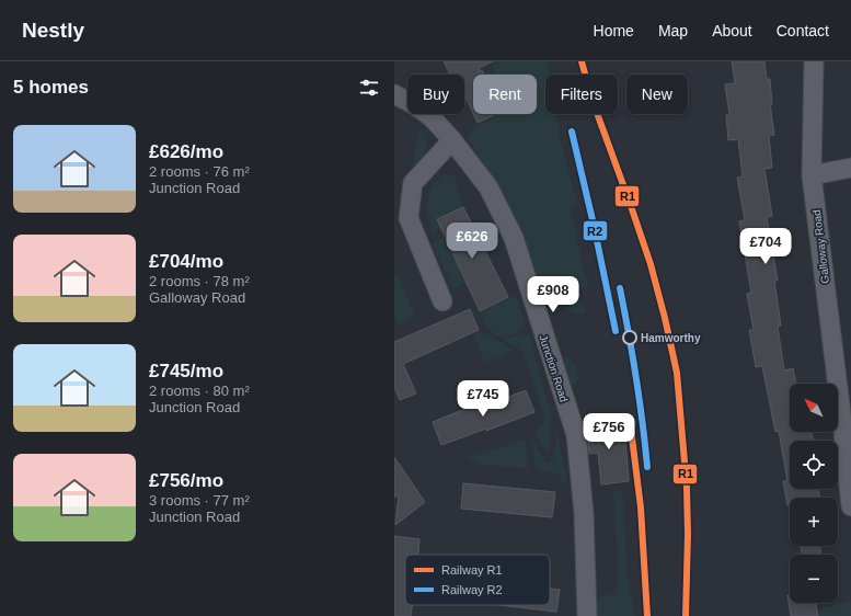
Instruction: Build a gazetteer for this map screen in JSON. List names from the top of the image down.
{
  "streets": {
    "street": ["Galloway Road", "Junction Road"]
  },
  "places": ["Hamworthy"],
  "lines": ["rail line R1", "rail line R2"],
  "legend": ["Railway R1", "Railway R2"],
  "north": "top left",
  "page": {
    "header": "Nestly",
    "nav": [
      "Home",
      "Map",
      "About",
      "Contact"
    ],
    "heading": "5 homes",
    "chip": [
      "Buy",
      "Rent",
      "Filters",
      "New"
    ],
    "list": [
      {
        "name": "£626/mo",
        "note": "2 rooms · 76 m² · Junction Road"
      },
      {
        "name": "£704/mo",
        "note": "2 rooms · 78 m² · Galloway Road"
      },
      {
        "name": "£745/mo",
        "note": "2 rooms · 80 m² · Junction Road"
      },
      {
        "name": "£756/mo",
        "note": "3 rooms · 77 m² · Junction Road"
      }
    ],
    "price": [
      "£626",
      "£704",
      "£908",
      "£745",
      "£756"
    ],
    "map_buttons": ["+", "−"]
  }
}
